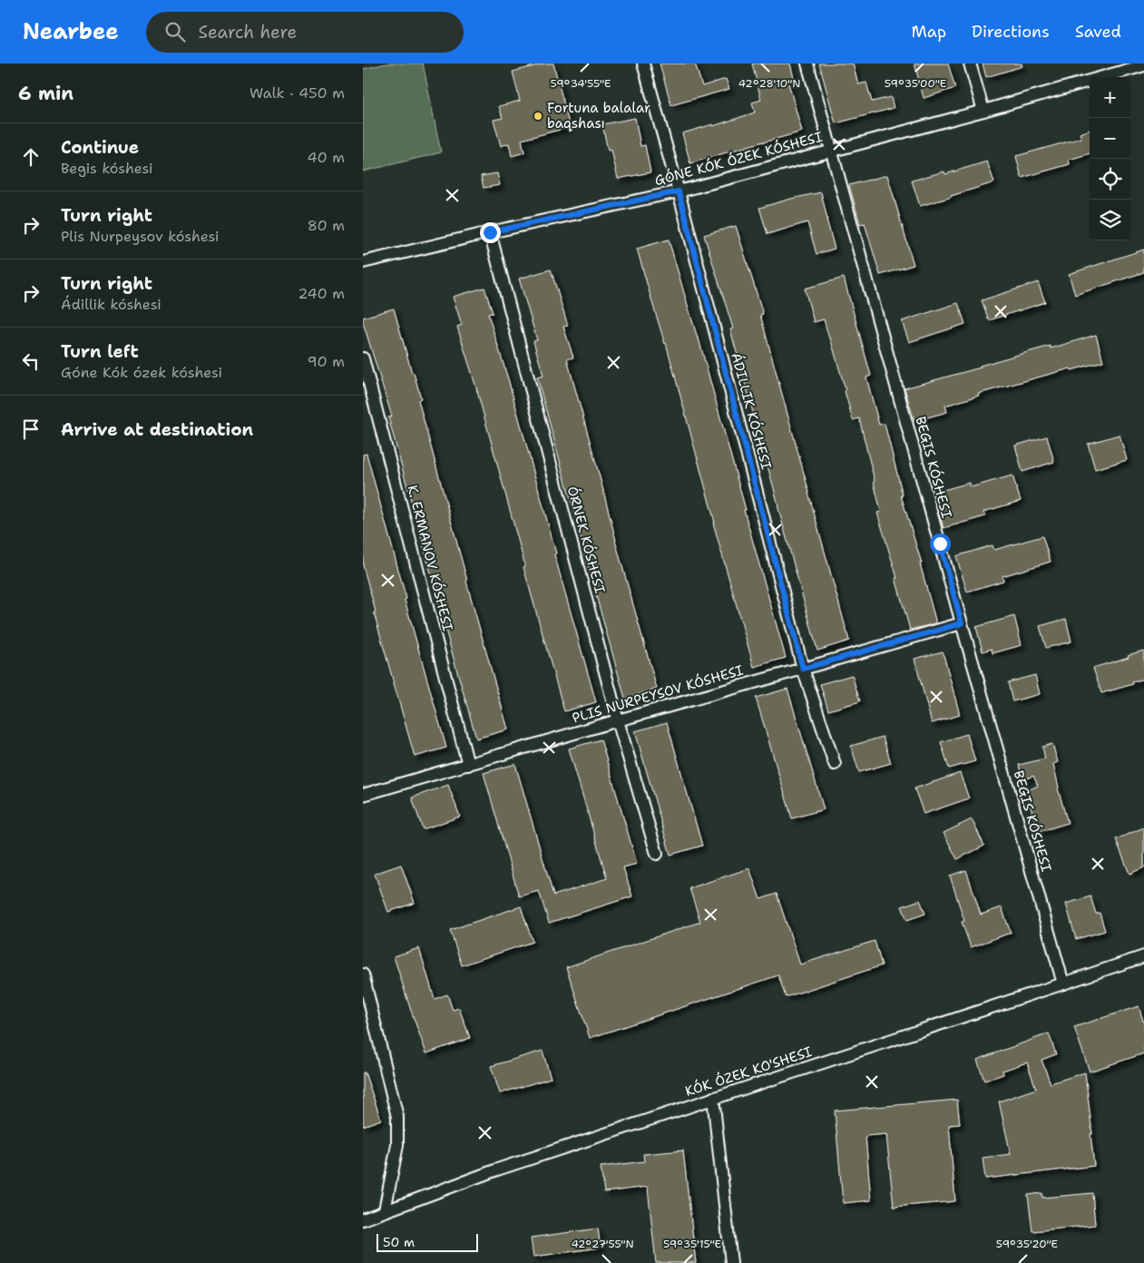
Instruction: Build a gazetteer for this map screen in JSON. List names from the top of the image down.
{
  "streets": {
    "street": [
      "GÓNE KÓK ÓZEK KÓSHESI",
      "ÁDILLIK KÓSHESI",
      "BEGIS KÓSHESI",
      "ÓRNEK KÓSHESI",
      "K. ERMANOV KÓSHESI",
      "PLIS NURPEYSOV KÓSHESI",
      "KÓK ÓZEK KO'SHESI"
    ]
  },
  "crossings": [
    ["GÓNE KÓK ÓZEK KÓSHESI", "ÁDILLIK KÓSHESI"],
    ["GÓNE KÓK ÓZEK KÓSHESI", "BEGIS KÓSHESI"],
    ["GÓNE KÓK ÓZEK KÓSHESI", "ÓRNEK KÓSHESI"],
    ["ÁDILLIK KÓSHESI", "PLIS NURPEYSOV KÓSHESI"],
    ["BEGIS KÓSHESI", "PLIS NURPEYSOV KÓSHESI"],
    ["BEGIS KÓSHESI", "KÓK ÓZEK KO'SHESI"],
    ["ÓRNEK KÓSHESI", "PLIS NURPEYSOV KÓSHESI"],
    ["K. ERMANOV KÓSHESI", "PLIS NURPEYSOV KÓSHESI"]
  ],
  "places": ["Fortuna balalar baqshası"],
  "scale_bar": "50 m",
  "page": {
    "header": "Nearbee",
    "search": "Search here",
    "nav": ["Map", "Directions", "Saved"],
    "heading": ["6 min", "Walk · 450 m"],
    "map_buttons": ["+", "−"],
    "list": [
      ["Continue", "Begis kóshesi", "40 m"],
      ["Turn right", "Plis Nurpeysov kóshesi", "80 m"],
      ["Turn right", "Ádillik kóshesi", "240 m"],
      ["Turn left", "Góne Kók ózek kóshesi", "90 m"],
      "Arrive at destination"
    ],
    "scale": "50 m"
  },
  "coordinates": [
    "59°34'55\"E",
    "59°35'00\"E",
    "42°28'10\"N",
    "42°27'55\"N",
    "59°35'15\"E",
    "59°35'20\"E"
  ]
}
